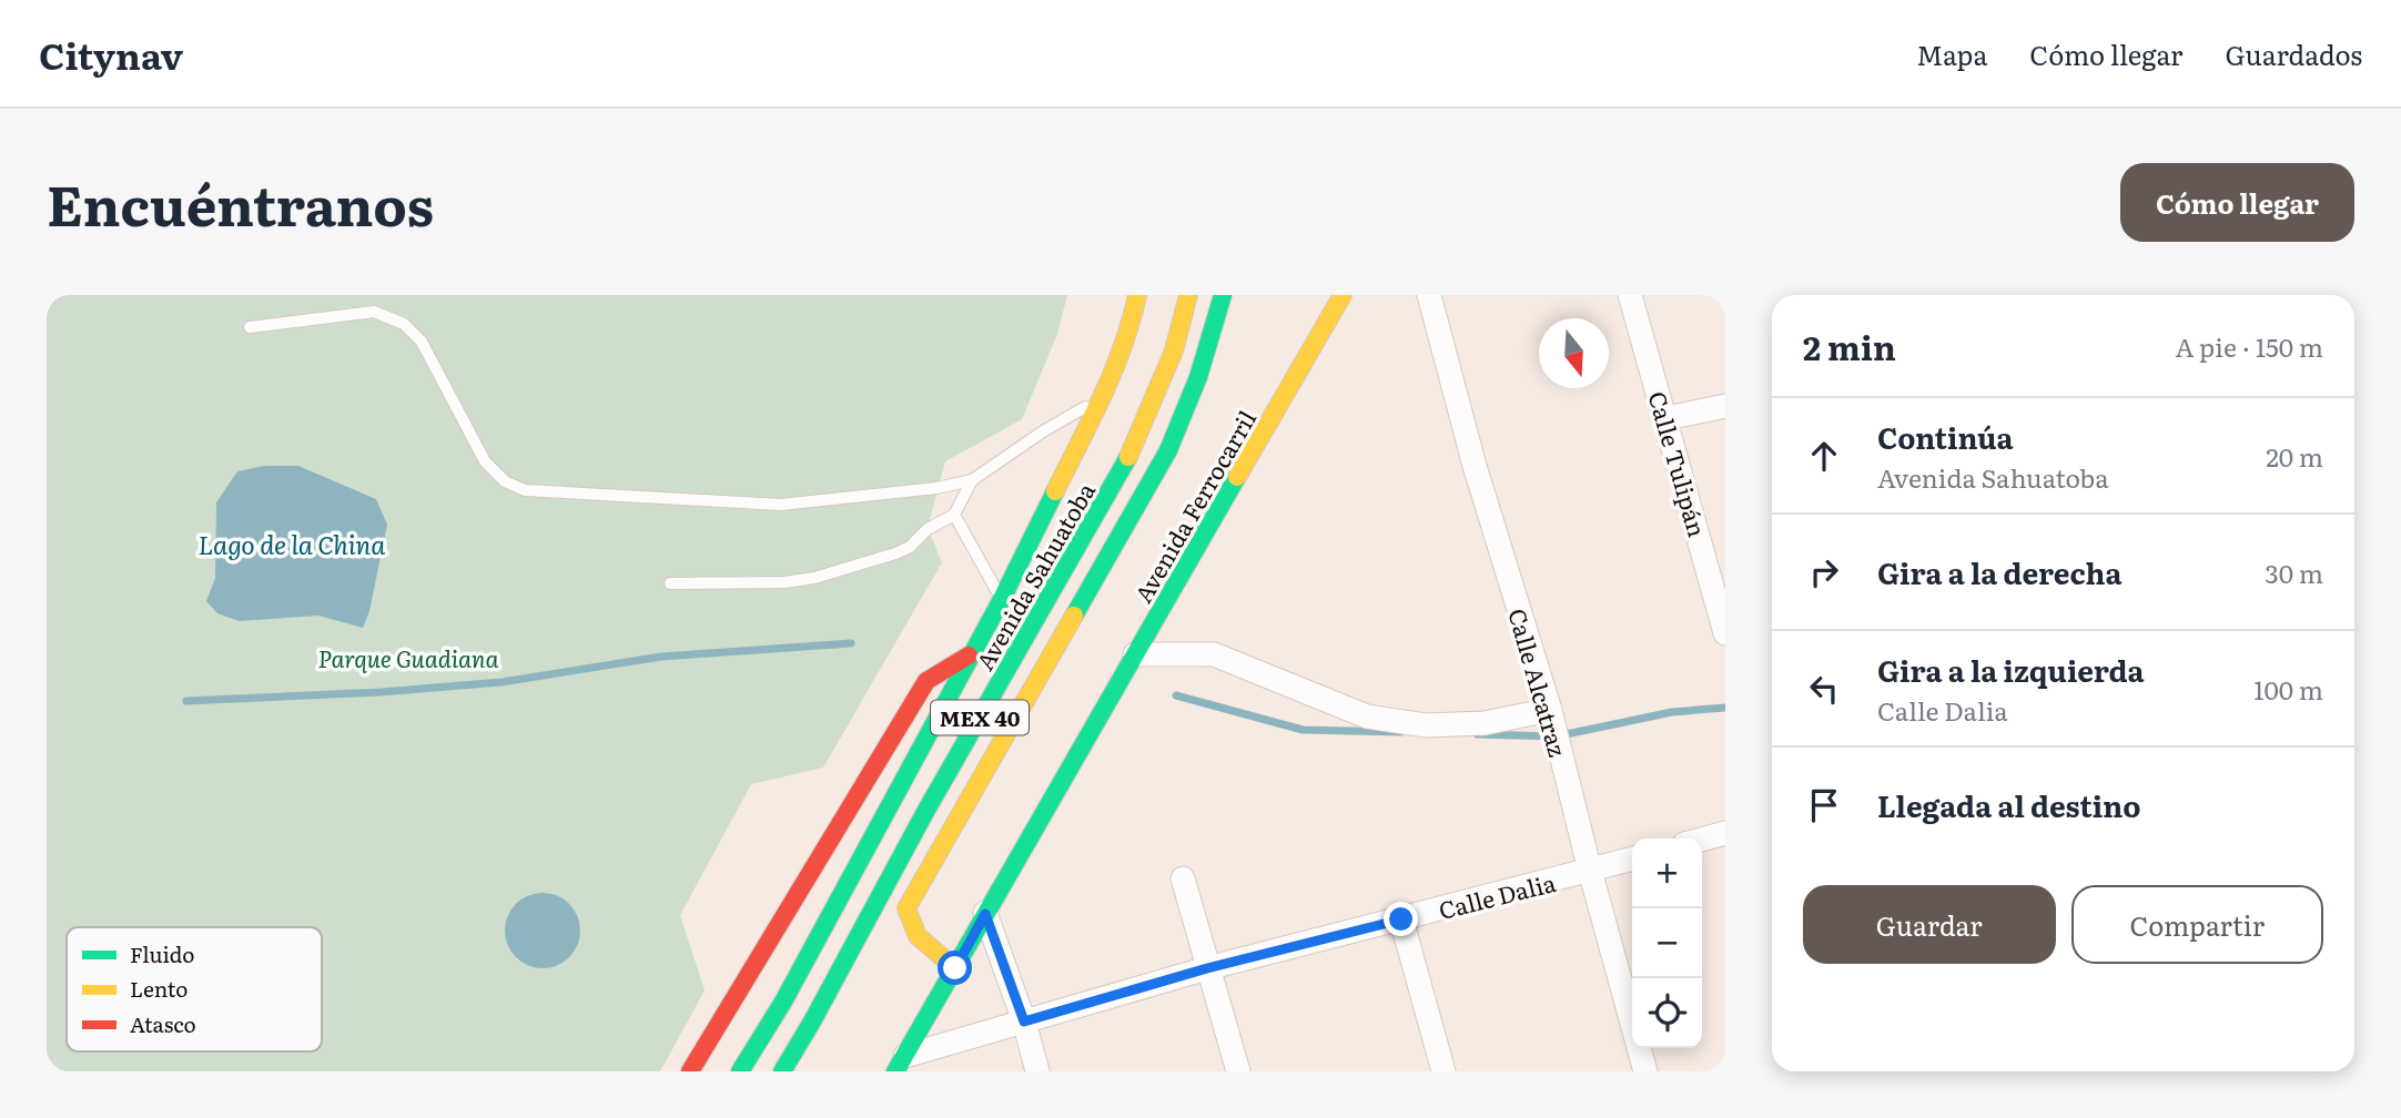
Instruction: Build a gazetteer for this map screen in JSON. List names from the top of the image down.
{
  "streets": {
    "main road": ["Avenida Ferrocarril", "Avenida Sahuatoba", "MEX 40"],
    "street": ["Calle Tulipán", "Calle Alcatraz", "Calle Dalia"]
  },
  "crossings": [
    ["Calle Alcatraz", "Calle Dalia"]
  ],
  "water": ["Lago de la China"],
  "parks": ["Parque Guadiana"],
  "legend": ["Fluido", "Lento", "Atasco"],
  "north": "bottom",
  "page": {
    "header": "Citynav",
    "nav": ["Mapa", "Cómo llegar", "Guardados"],
    "title": "Encuéntranos",
    "buttons": [
      "Cómo llegar",
      ["Guardar", "Compartir"]
    ],
    "heading": ["2 min", "A pie · 150 m"],
    "list": [
      ["Continúa", "Avenida Sahuatoba", "20 m"],
      ["Gira a la derecha", "30 m"],
      ["Gira a la izquierda", "Calle Dalia", "100 m"],
      "Llegada al destino"
    ],
    "map_buttons": ["+", "−"]
  }
}
